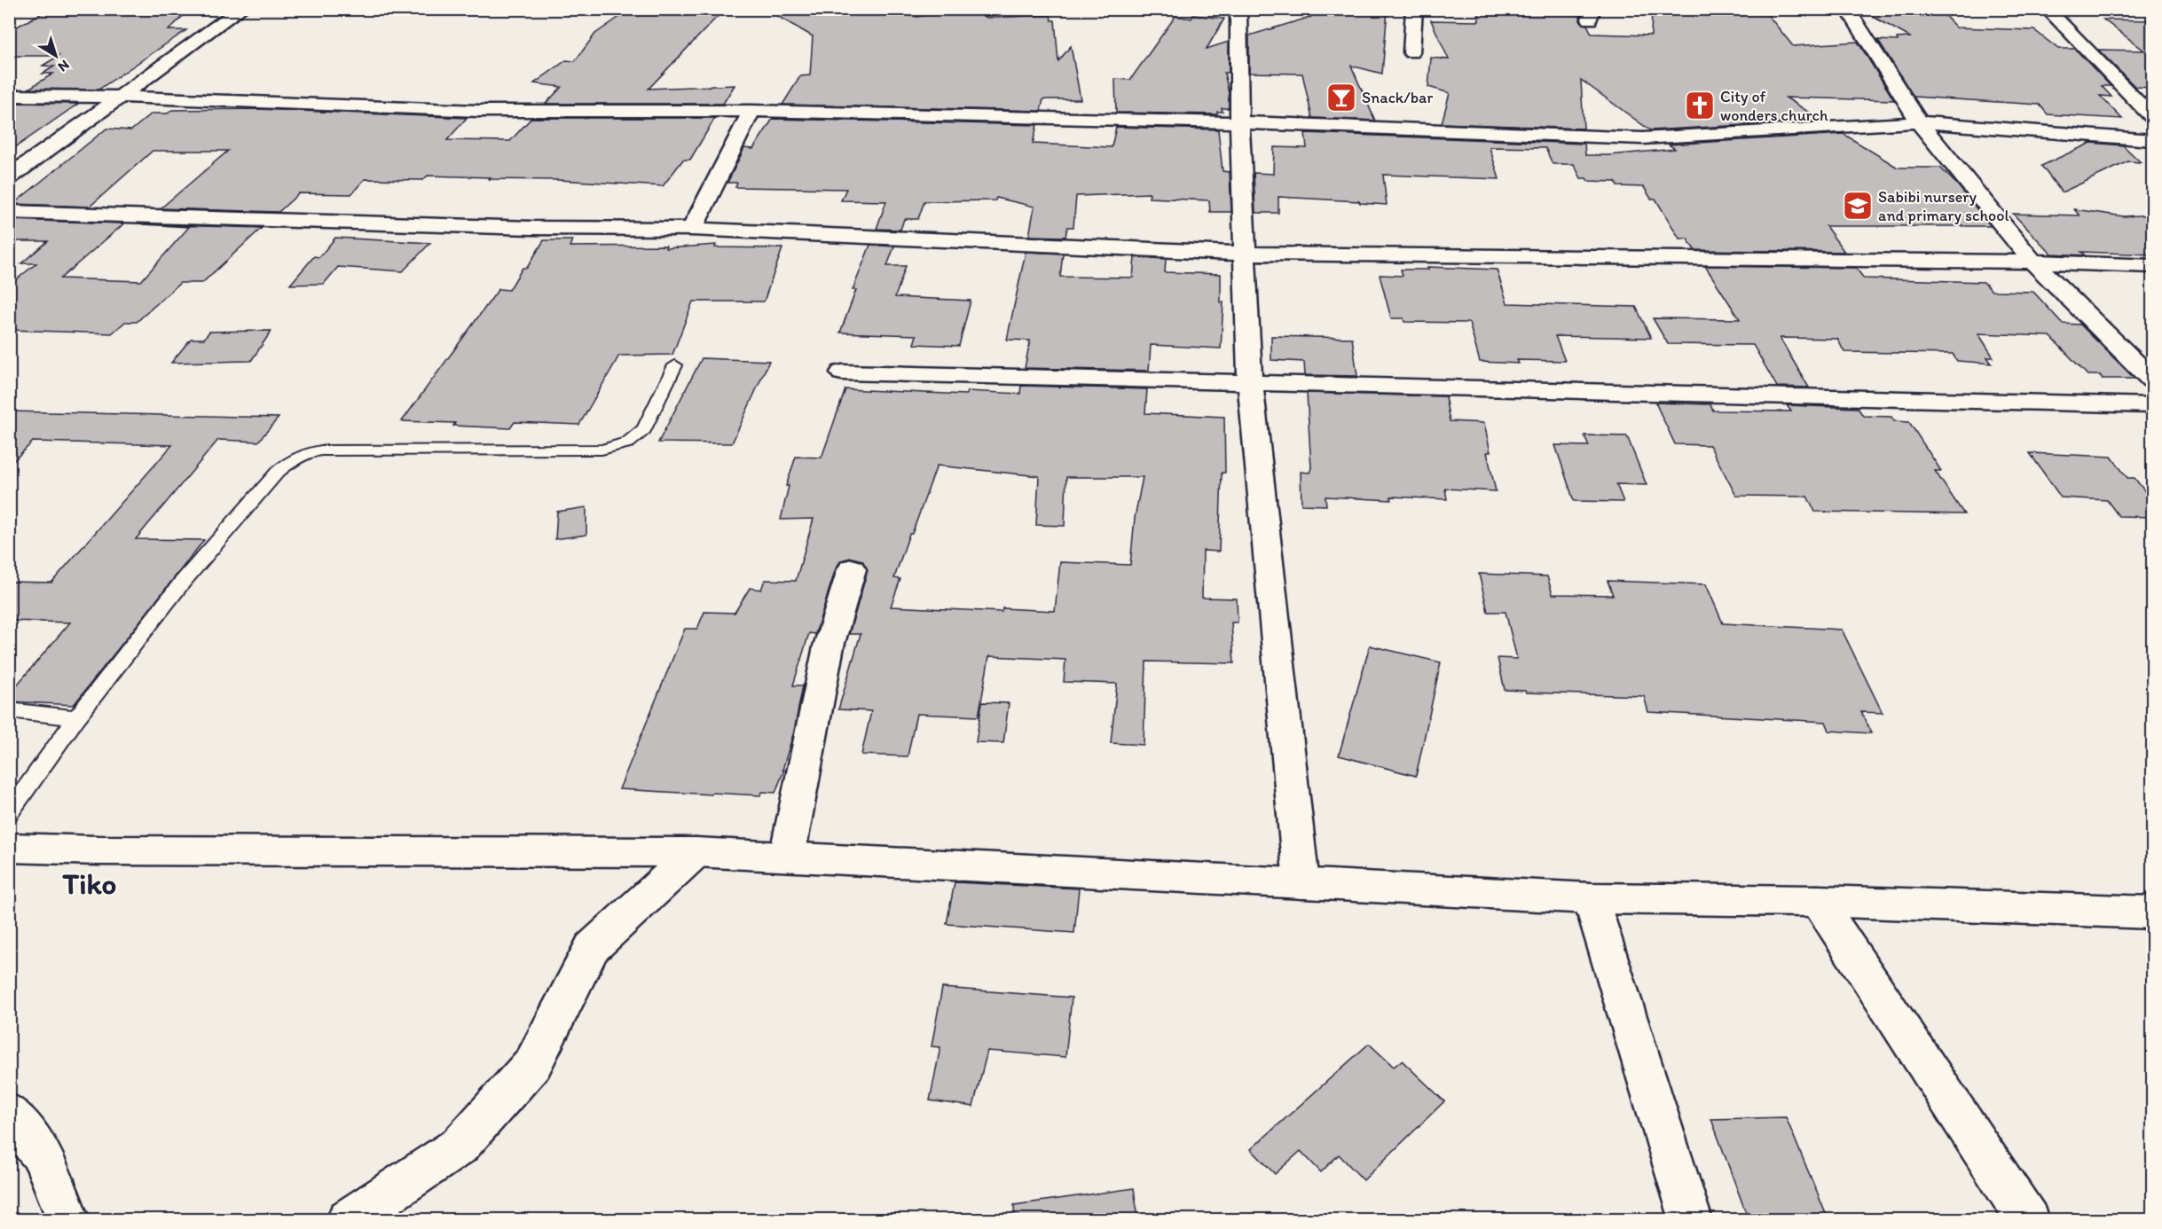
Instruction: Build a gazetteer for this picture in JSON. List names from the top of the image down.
{
  "districts": ["Tiko"],
  "places": {
    "bar": ["Snack/bar"],
    "church": ["City of wonders church"],
    "school or university": ["Sabibi nursery and primary school"]
  },
  "north": "bottom right"
}
